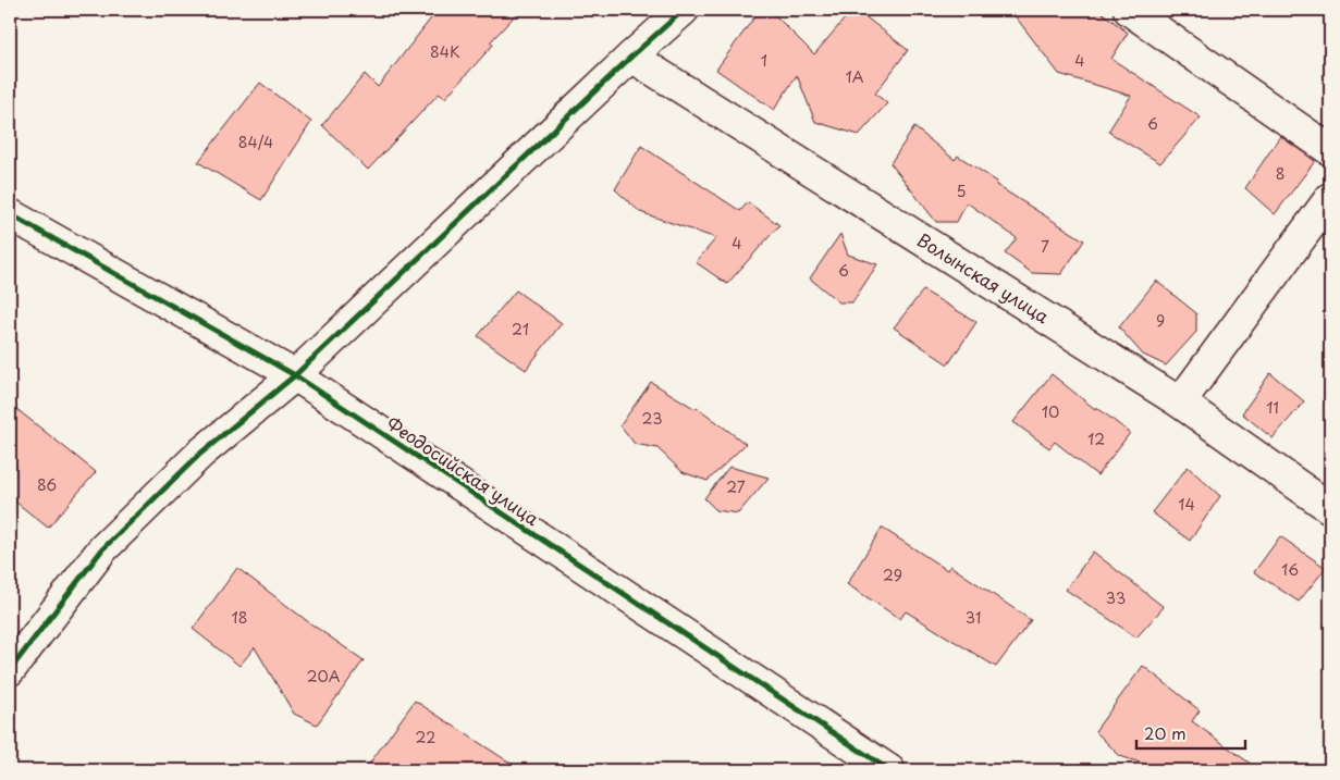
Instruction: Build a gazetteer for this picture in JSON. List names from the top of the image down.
{
  "streets": {
    "street": ["Волынская улица", "Феодосийская улица"]
  },
  "house_numbers": [
    "84К",
    "1",
    "4",
    "1А",
    "6",
    "84/4",
    "8",
    "5",
    "4",
    "7",
    "6",
    "9",
    "21",
    "11",
    "10",
    "23",
    "12",
    "86",
    "27",
    "14",
    "16",
    "29",
    "33",
    "18",
    "31",
    "20А",
    "22"
  ],
  "scale_bar": "20 m"
}
